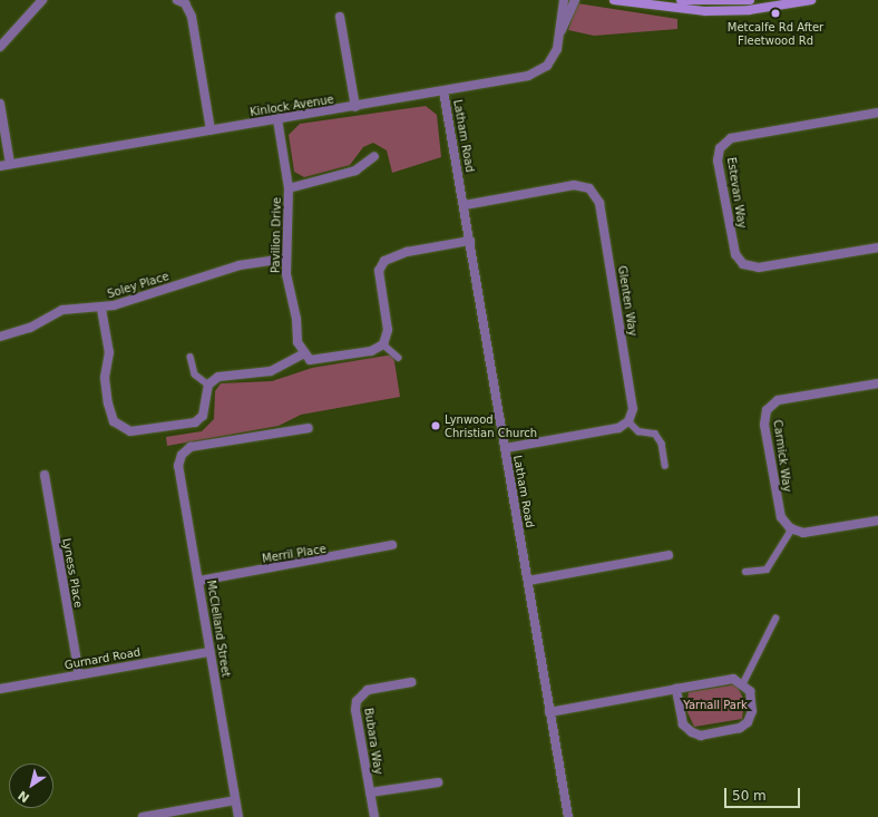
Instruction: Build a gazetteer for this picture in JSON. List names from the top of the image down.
{
  "streets": {
    "street": [
      "Kinlock Avenue",
      "Latham Road",
      "Estevan Way",
      "Pavilion Drive",
      "Soley Place",
      "Glenten Way",
      "Carmick Way",
      "Merril Place",
      "Lyness Place",
      "McClelland Street",
      "Gurnard Road",
      "Bubara Way"
    ]
  },
  "crossings": [
    ["Kinlock Avenue", "Latham Road"],
    ["Kinlock Avenue", "Pavilion Drive"],
    ["Latham Road", "Glenten Way"],
    ["Pavilion Drive", "Soley Place"],
    ["Merril Place", "McClelland Street"],
    ["Lyness Place", "Gurnard Road"],
    ["McClelland Street", "Gurnard Road"]
  ],
  "parks": ["Yarnall Park"],
  "places": ["Metcalfe Rd After Fleetwood Rd", "Lynwood Christian Church"],
  "scale_bar": "50 m",
  "north": "bottom left"
}
